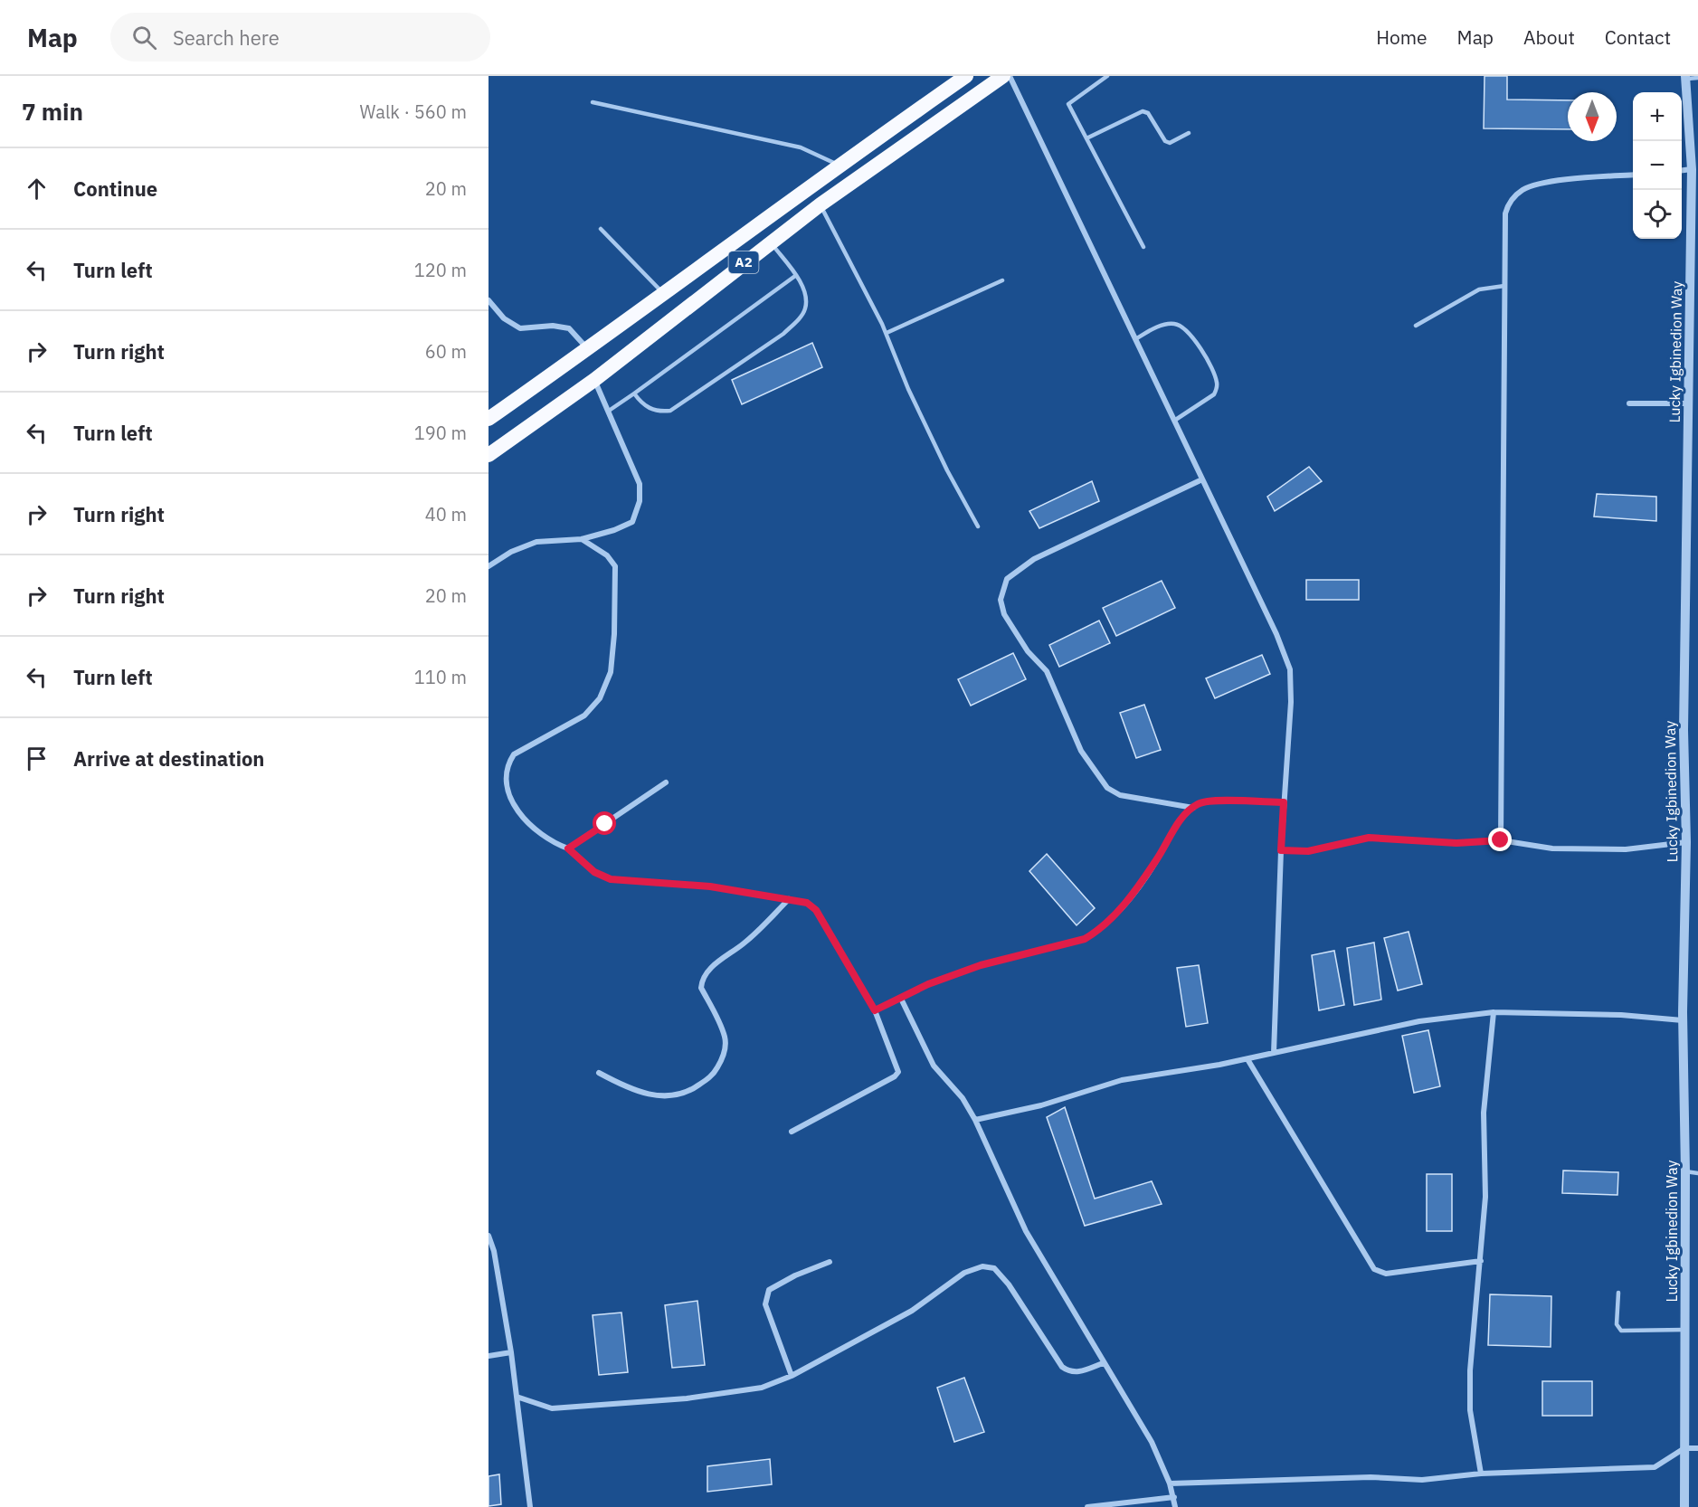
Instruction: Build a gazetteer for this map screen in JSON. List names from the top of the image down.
{
  "streets": {
    "highway": ["A2"],
    "street": ["Lucky Igbinedion Way"]
  },
  "north": "bottom",
  "page": {
    "header": "Map",
    "search": "Search here",
    "nav": [
      "Home",
      "Map",
      "About",
      "Contact"
    ],
    "heading": ["7 min", "Walk · 560 m"],
    "map_buttons": ["+", "−"],
    "list": [
      ["Continue", "20 m"],
      ["Turn left", "120 m"],
      ["Turn right", "60 m"],
      ["Turn left", "190 m"],
      ["Turn right", "40 m"],
      ["Turn right", "20 m"],
      ["Turn left", "110 m"],
      "Arrive at destination"
    ]
  }
}
